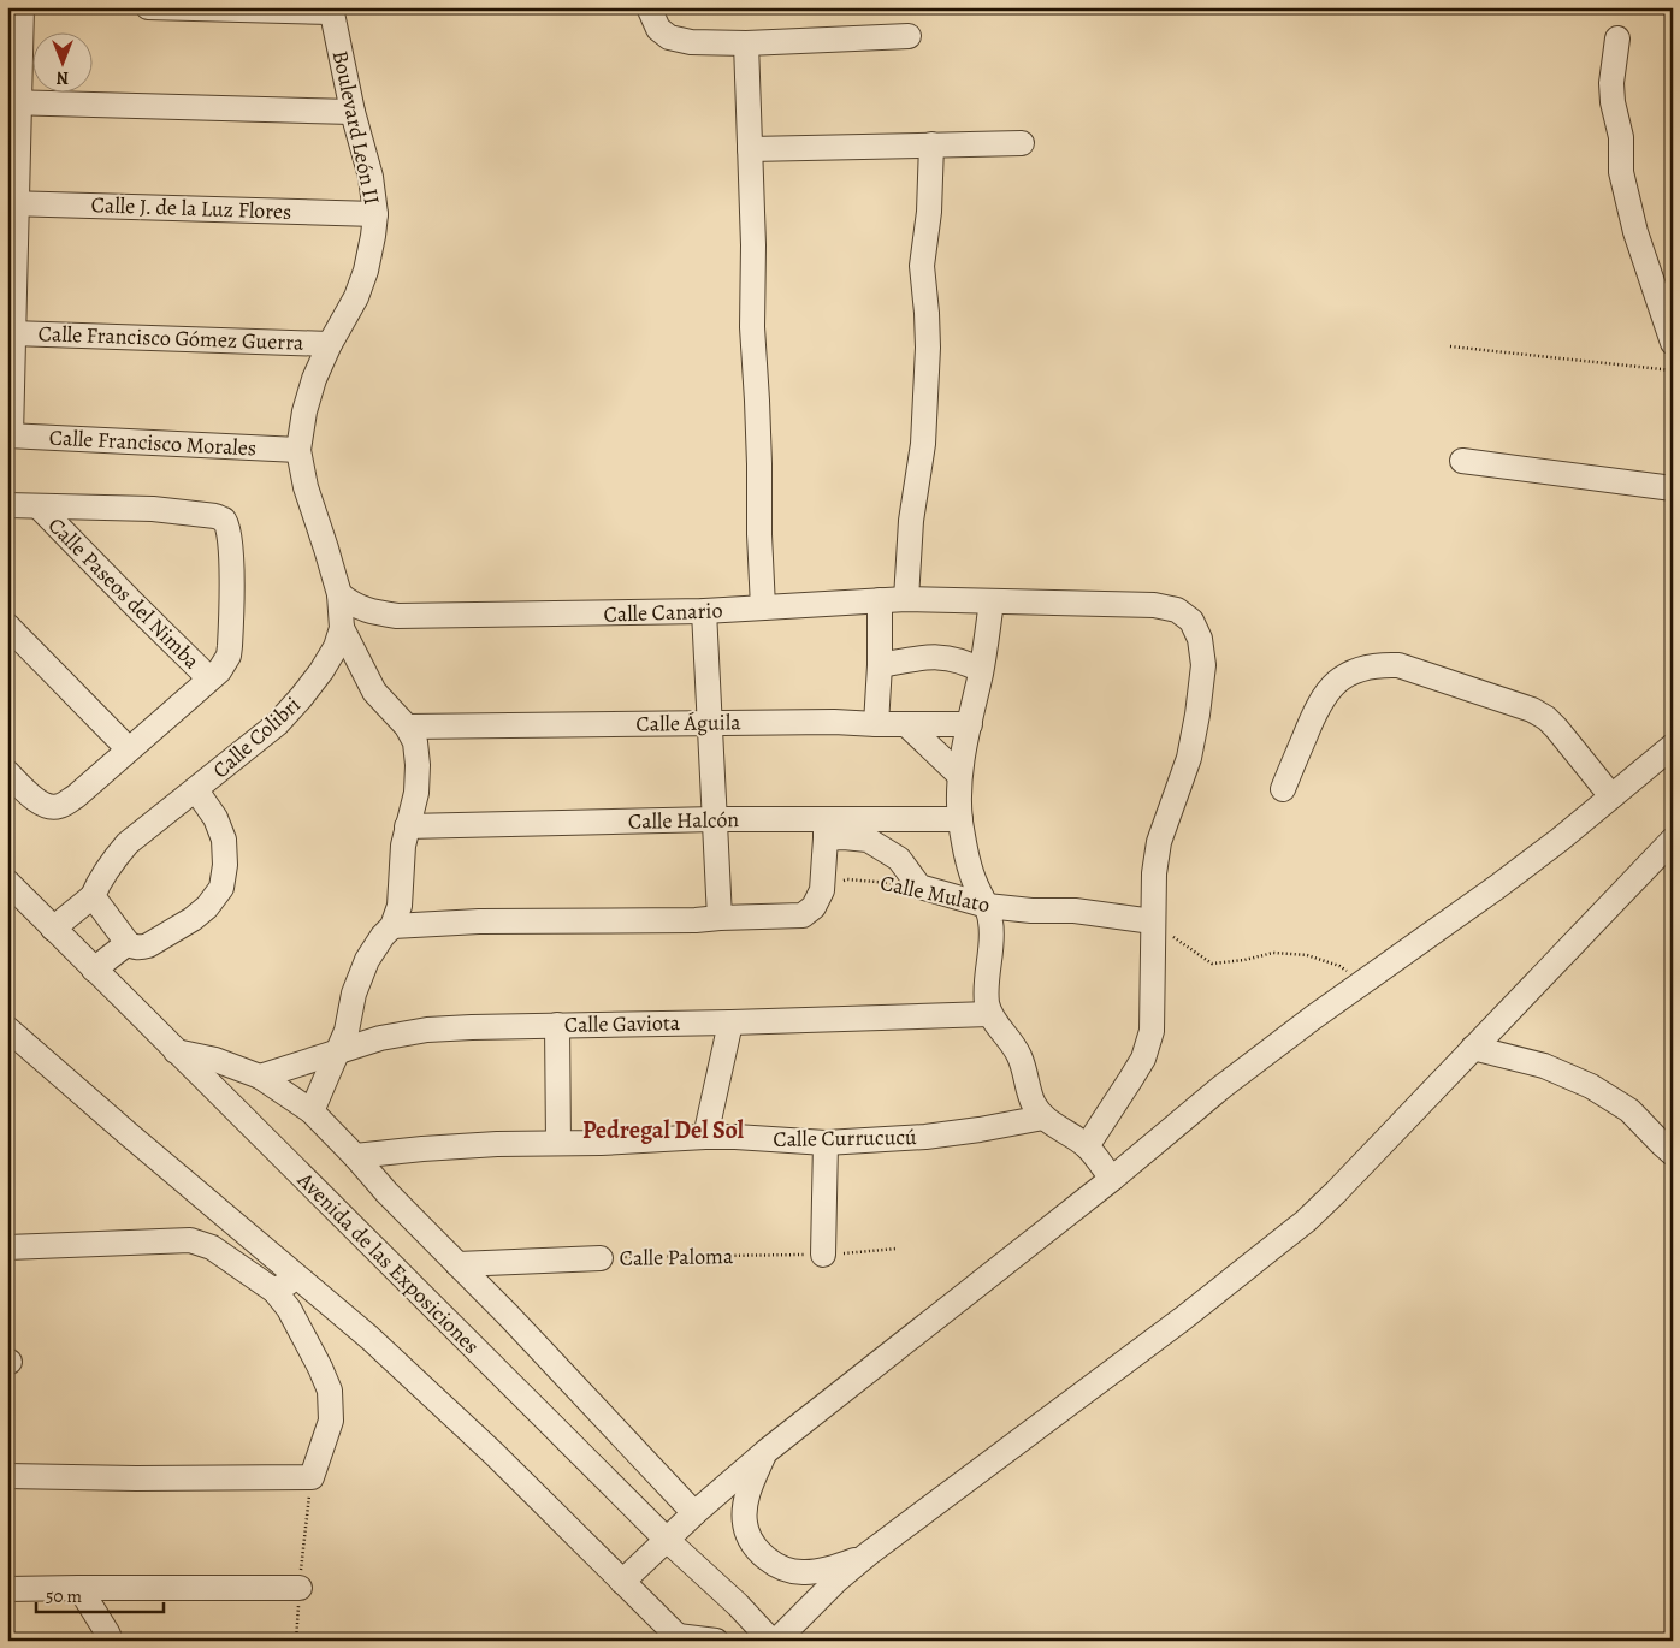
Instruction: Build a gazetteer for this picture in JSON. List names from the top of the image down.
{
  "streets": {
    "street": [
      "Boulevard León II",
      "Calle J. de la Luz Flores",
      "Calle Francisco Gómez Guerra",
      "Calle Francisco Morales",
      "Calle Paseos del Nimba",
      "Calle Canario",
      "Calle Águila",
      "Calle Colibri",
      "Calle Halcón",
      "Calle Mulato",
      "Calle Gaviota",
      "Calle Currucucú",
      "Calle Paloma",
      "Avenida de las Exposiciones"
    ]
  },
  "crossings": [
    ["Boulevard León II", "Calle J. de la Luz Flores"],
    ["Boulevard León II", "Calle Francisco Gómez Guerra"],
    ["Boulevard León II", "Calle Francisco Morales"],
    ["Boulevard León II", "Calle Colibri"],
    ["Calle Francisco Morales", "Calle Colibri"],
    ["Calle Canario", "Calle Colibri"],
    ["Calle Canario", "Calle Mulato"]
  ],
  "districts": ["Pedregal Del Sol"],
  "scale_bar": "50 m",
  "north": "bottom"
}
